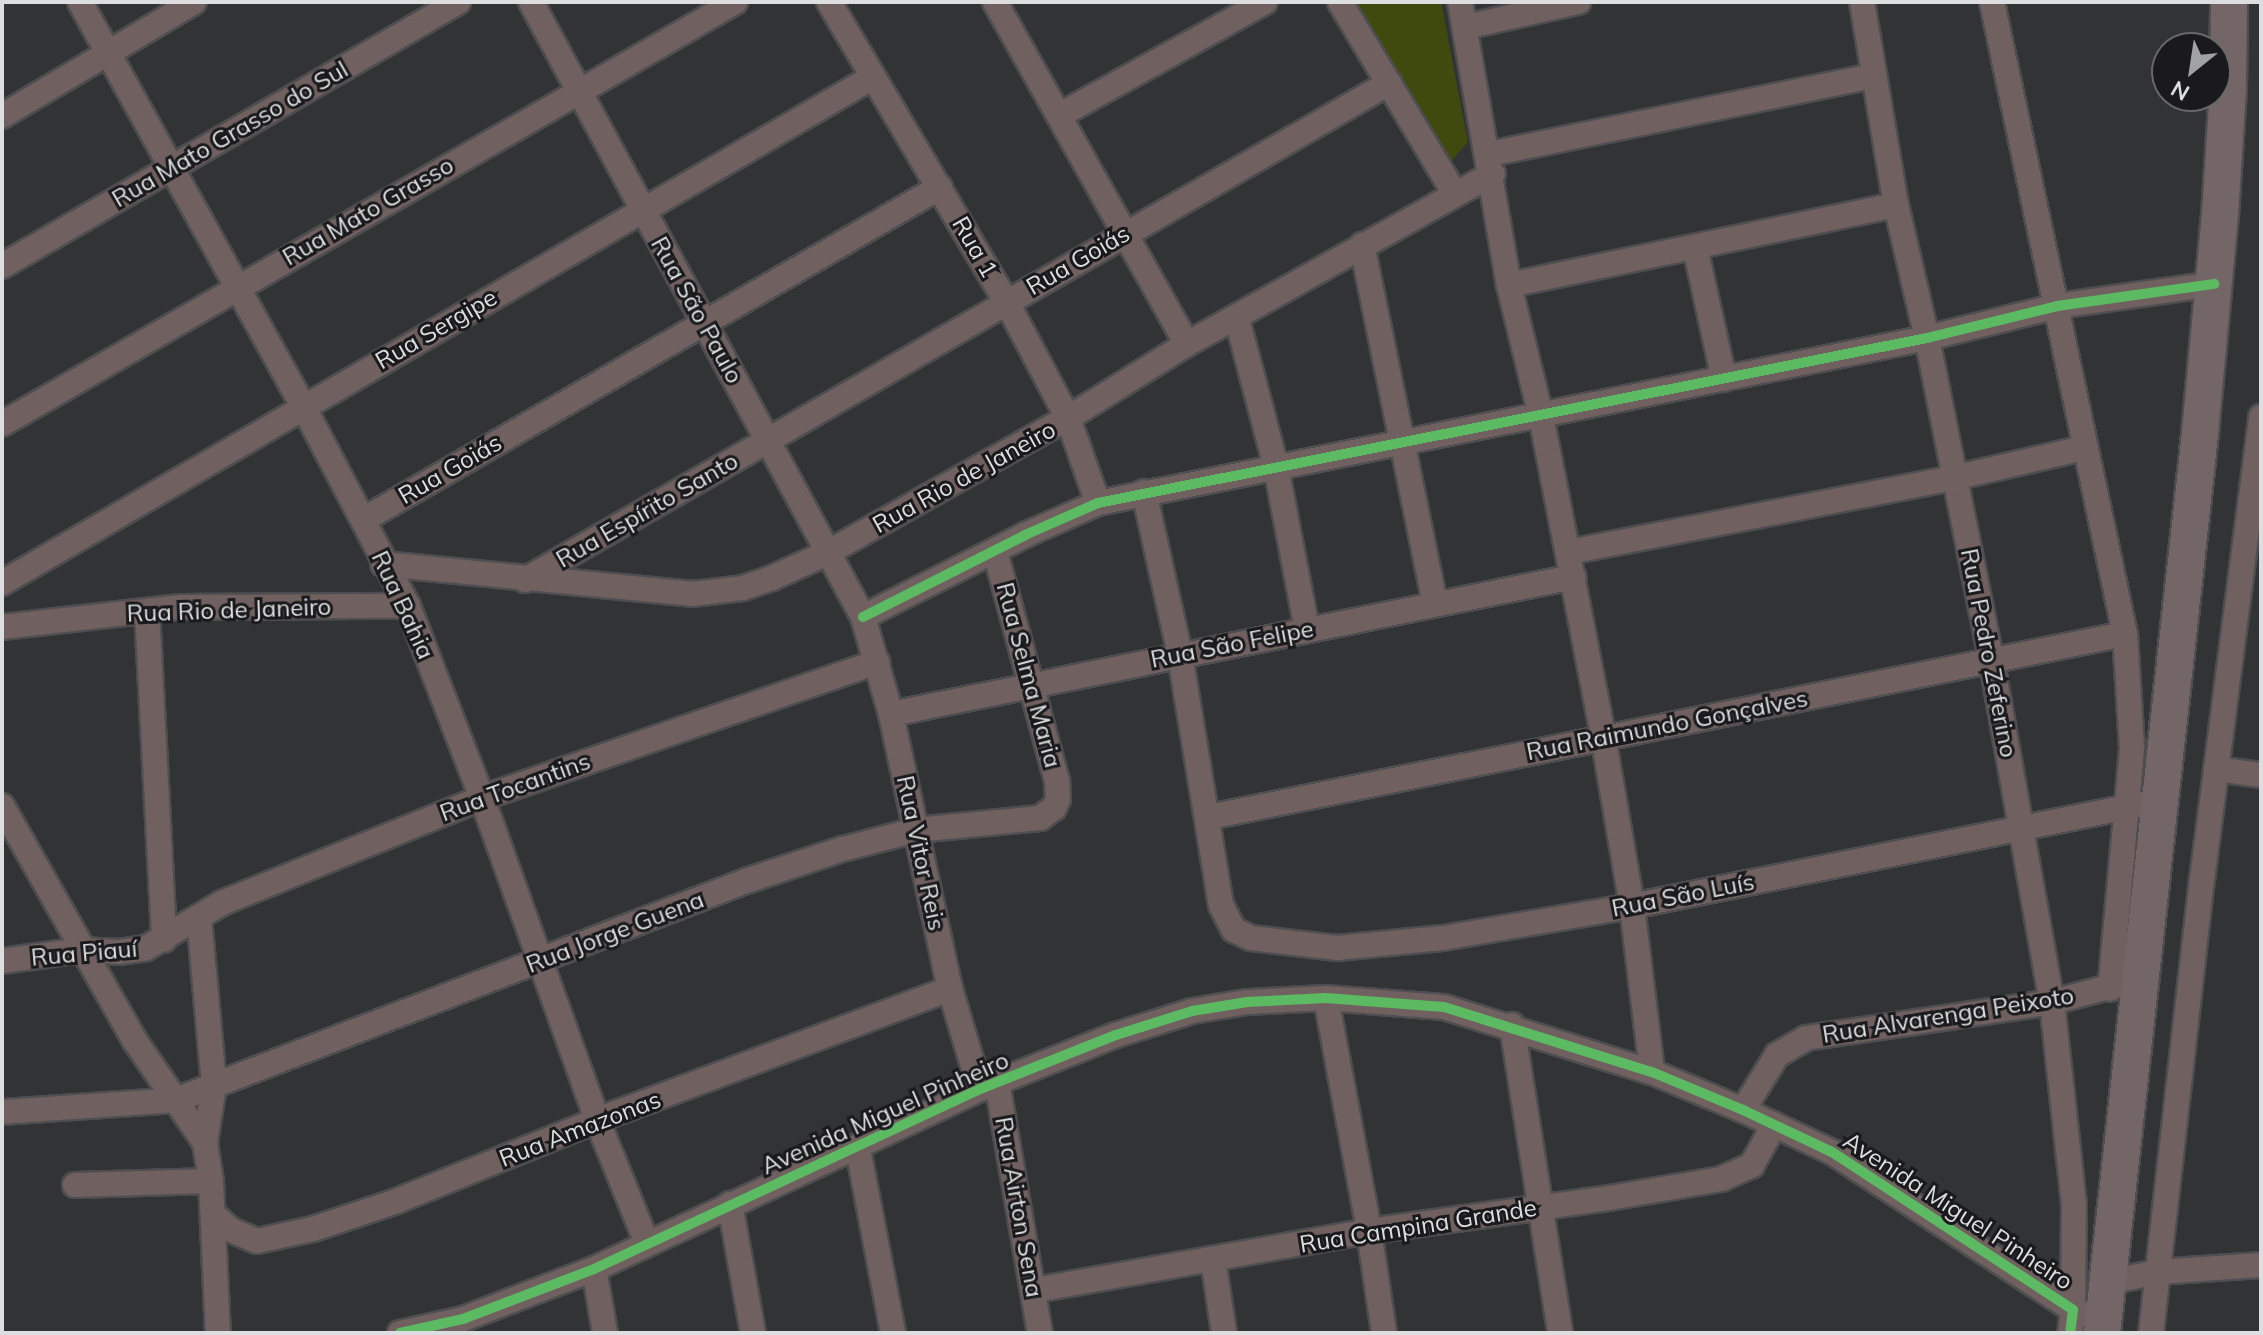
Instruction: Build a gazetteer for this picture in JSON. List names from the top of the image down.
{
  "streets": {
    "street": [
      "Rua Mato Grasso do Sul",
      "Rua Mato Grasso",
      "Rua 1",
      "Rua Goiás",
      "Rua São Paulo",
      "Rua Sergipe",
      "Rua Rio de Janeiro",
      "Rua Espírito Santo",
      "Rua Bahia",
      "Rua São Felipe",
      "Rua Pedro Zeferino",
      "Rua Selma Maria",
      "Rua Raimundo Gonçalves",
      "Rua Tocantins",
      "Rua Vitor Reis",
      "Rua São Luís",
      "Rua Jorge Guena",
      "Rua Piauí",
      "Rua Alvarenga Peixoto",
      "Avenida Miguel Pinheiro",
      "Rua Amazonas",
      "Rua Airton Sena",
      "Rua Campina Grande"
    ]
  },
  "crossings": [
    ["Rua Mato Grasso do Sul", "Rua Bahia"],
    ["Rua Mato Grasso", "Rua São Paulo"],
    ["Rua Mato Grasso", "Rua Bahia"],
    ["Rua 1", "Rua Goiás"],
    ["Rua 1", "Rua Sergipe"],
    ["Rua 1", "Rua Rio de Janeiro"],
    ["Rua Goiás", "Rua São Paulo"],
    ["Rua Goiás", "Rua Espírito Santo"],
    ["Rua Goiás", "Rua Bahia"],
    ["Rua São Paulo", "Rua Sergipe"],
    ["Rua São Paulo", "Rua Rio de Janeiro"],
    ["Rua São Paulo", "Rua Espírito Santo"],
    ["Rua São Paulo", "Rua Vitor Reis"],
    ["Rua Sergipe", "Rua Bahia"],
    ["Rua Rio de Janeiro", "Rua Espírito Santo"],
    ["Rua Rio de Janeiro", "Rua Bahia"],
    ["Rua Rio de Janeiro", "Rua Pedro Zeferino"],
    ["Rua Bahia", "Rua Tocantins"],
    ["Rua Bahia", "Rua Jorge Guena"],
    ["Rua Bahia", "Avenida Miguel Pinheiro"],
    ["Rua Bahia", "Rua Amazonas"],
    ["Rua São Felipe", "Rua Selma Maria"],
    ["Rua São Felipe", "Rua Vitor Reis"],
    ["Rua Pedro Zeferino", "Rua Raimundo Gonçalves"],
    ["Rua Pedro Zeferino", "Rua São Luís"],
    ["Rua Pedro Zeferino", "Rua Alvarenga Peixoto"],
    ["Rua Pedro Zeferino", "Avenida Miguel Pinheiro"],
    ["Rua Selma Maria", "Rua Jorge Guena"],
    ["Rua Raimundo Gonçalves", "Rua São Luís"],
    ["Rua Tocantins", "Rua Vitor Reis"],
    ["Rua Tocantins", "Rua Piauí"],
    ["Rua Vitor Reis", "Rua Jorge Guena"],
    ["Rua Vitor Reis", "Avenida Miguel Pinheiro"],
    ["Rua Vitor Reis", "Rua Amazonas"],
    ["Rua Vitor Reis", "Rua Airton Sena"],
    ["Rua Alvarenga Peixoto", "Avenida Miguel Pinheiro"],
    ["Avenida Miguel Pinheiro", "Rua Airton Sena"],
    ["Avenida Miguel Pinheiro", "Rua Campina Grande"],
    ["Rua Airton Sena", "Rua Campina Grande"]
  ],
  "north": "bottom left"
}
